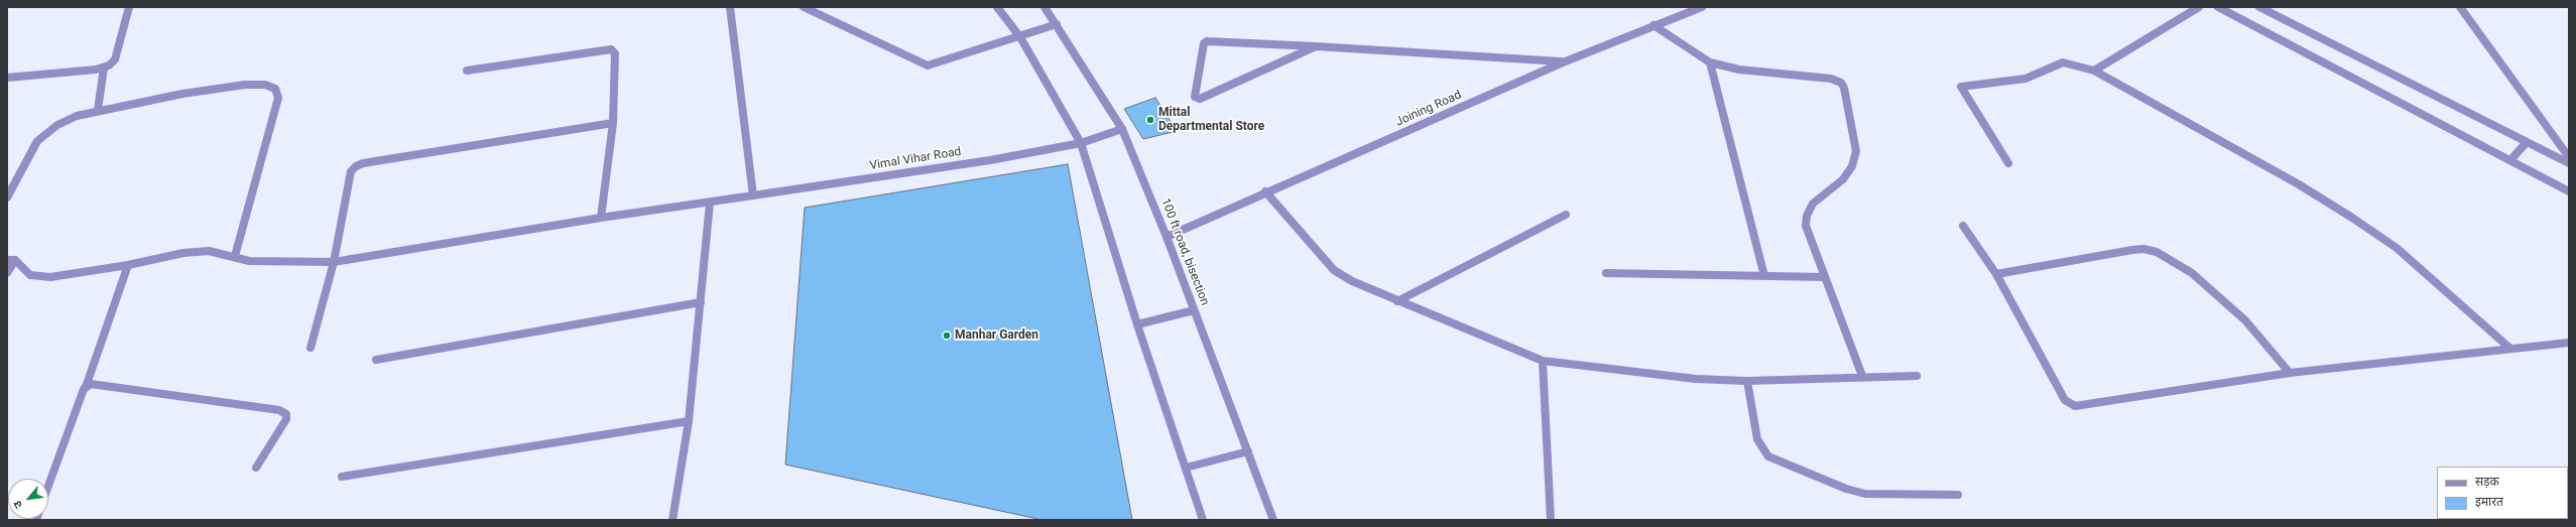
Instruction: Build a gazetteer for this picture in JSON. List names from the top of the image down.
{
  "streets": {
    "street": ["Joining Road", "Vimal Vihar Road", "100 ft road, bisection"]
  },
  "crossings": [
    ["Joining Road", "100 ft road, bisection"],
    ["Vimal Vihar Road", "100 ft road, bisection"]
  ],
  "places": ["Mittal Departmental Store", "Manhar Garden"],
  "legend": ["सड़क", "इमारत"],
  "north": "bottom left"
}
